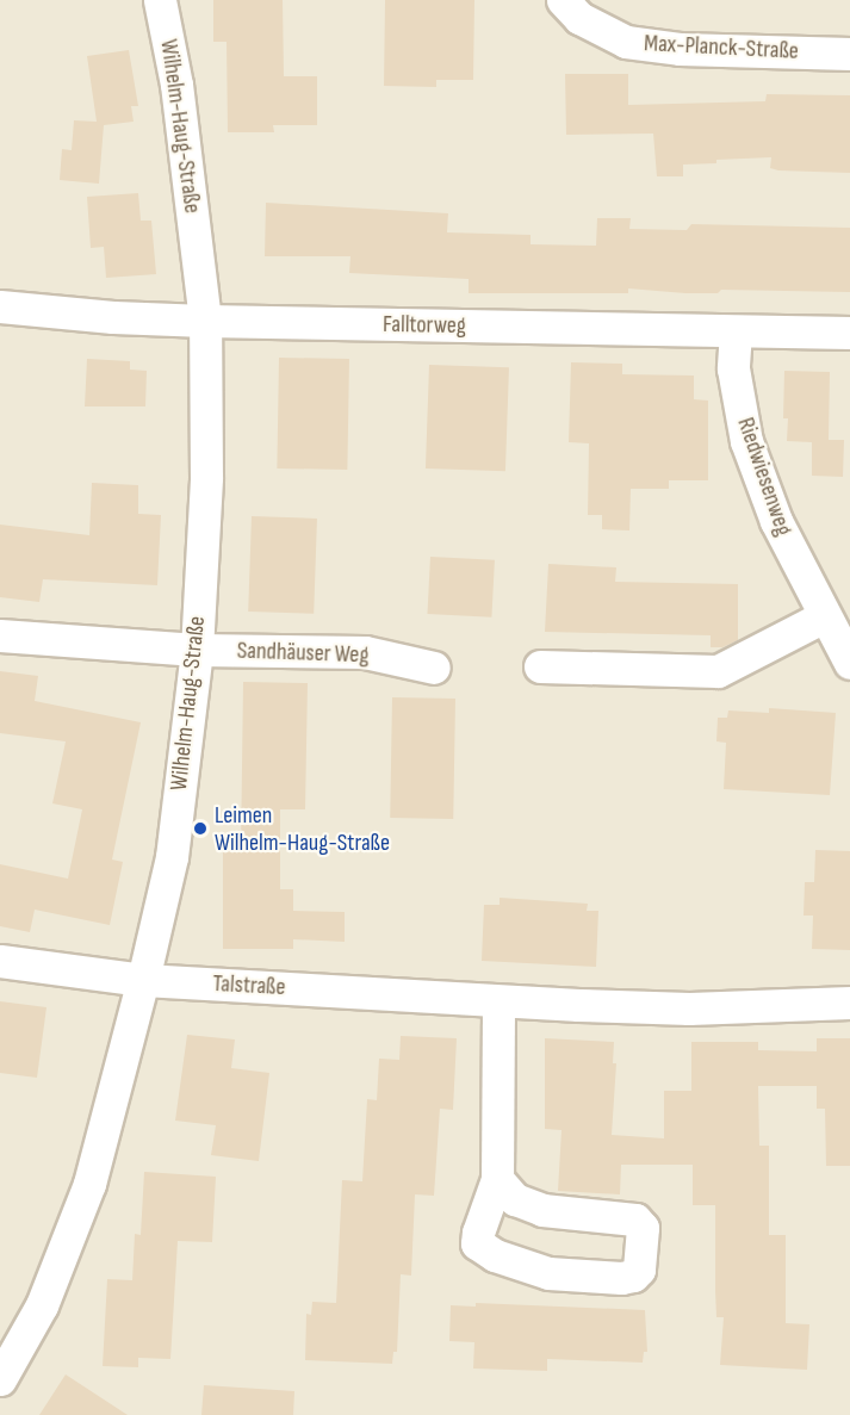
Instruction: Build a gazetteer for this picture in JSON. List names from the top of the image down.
{
  "streets": {
    "street": [
      "Max-Planck-Straße",
      "Wilhelm-Haug-Straße",
      "Falltorweg",
      "Riedwiesenweg",
      "Sandhäuser Weg",
      "Talstraße"
    ]
  },
  "crossings": [
    ["Wilhelm-Haug-Straße", "Falltorweg"],
    ["Wilhelm-Haug-Straße", "Sandhäuser Weg"],
    ["Wilhelm-Haug-Straße", "Talstraße"],
    ["Falltorweg", "Riedwiesenweg"]
  ],
  "places": ["Leimen Wilhelm-Haug-Straße"]
}
